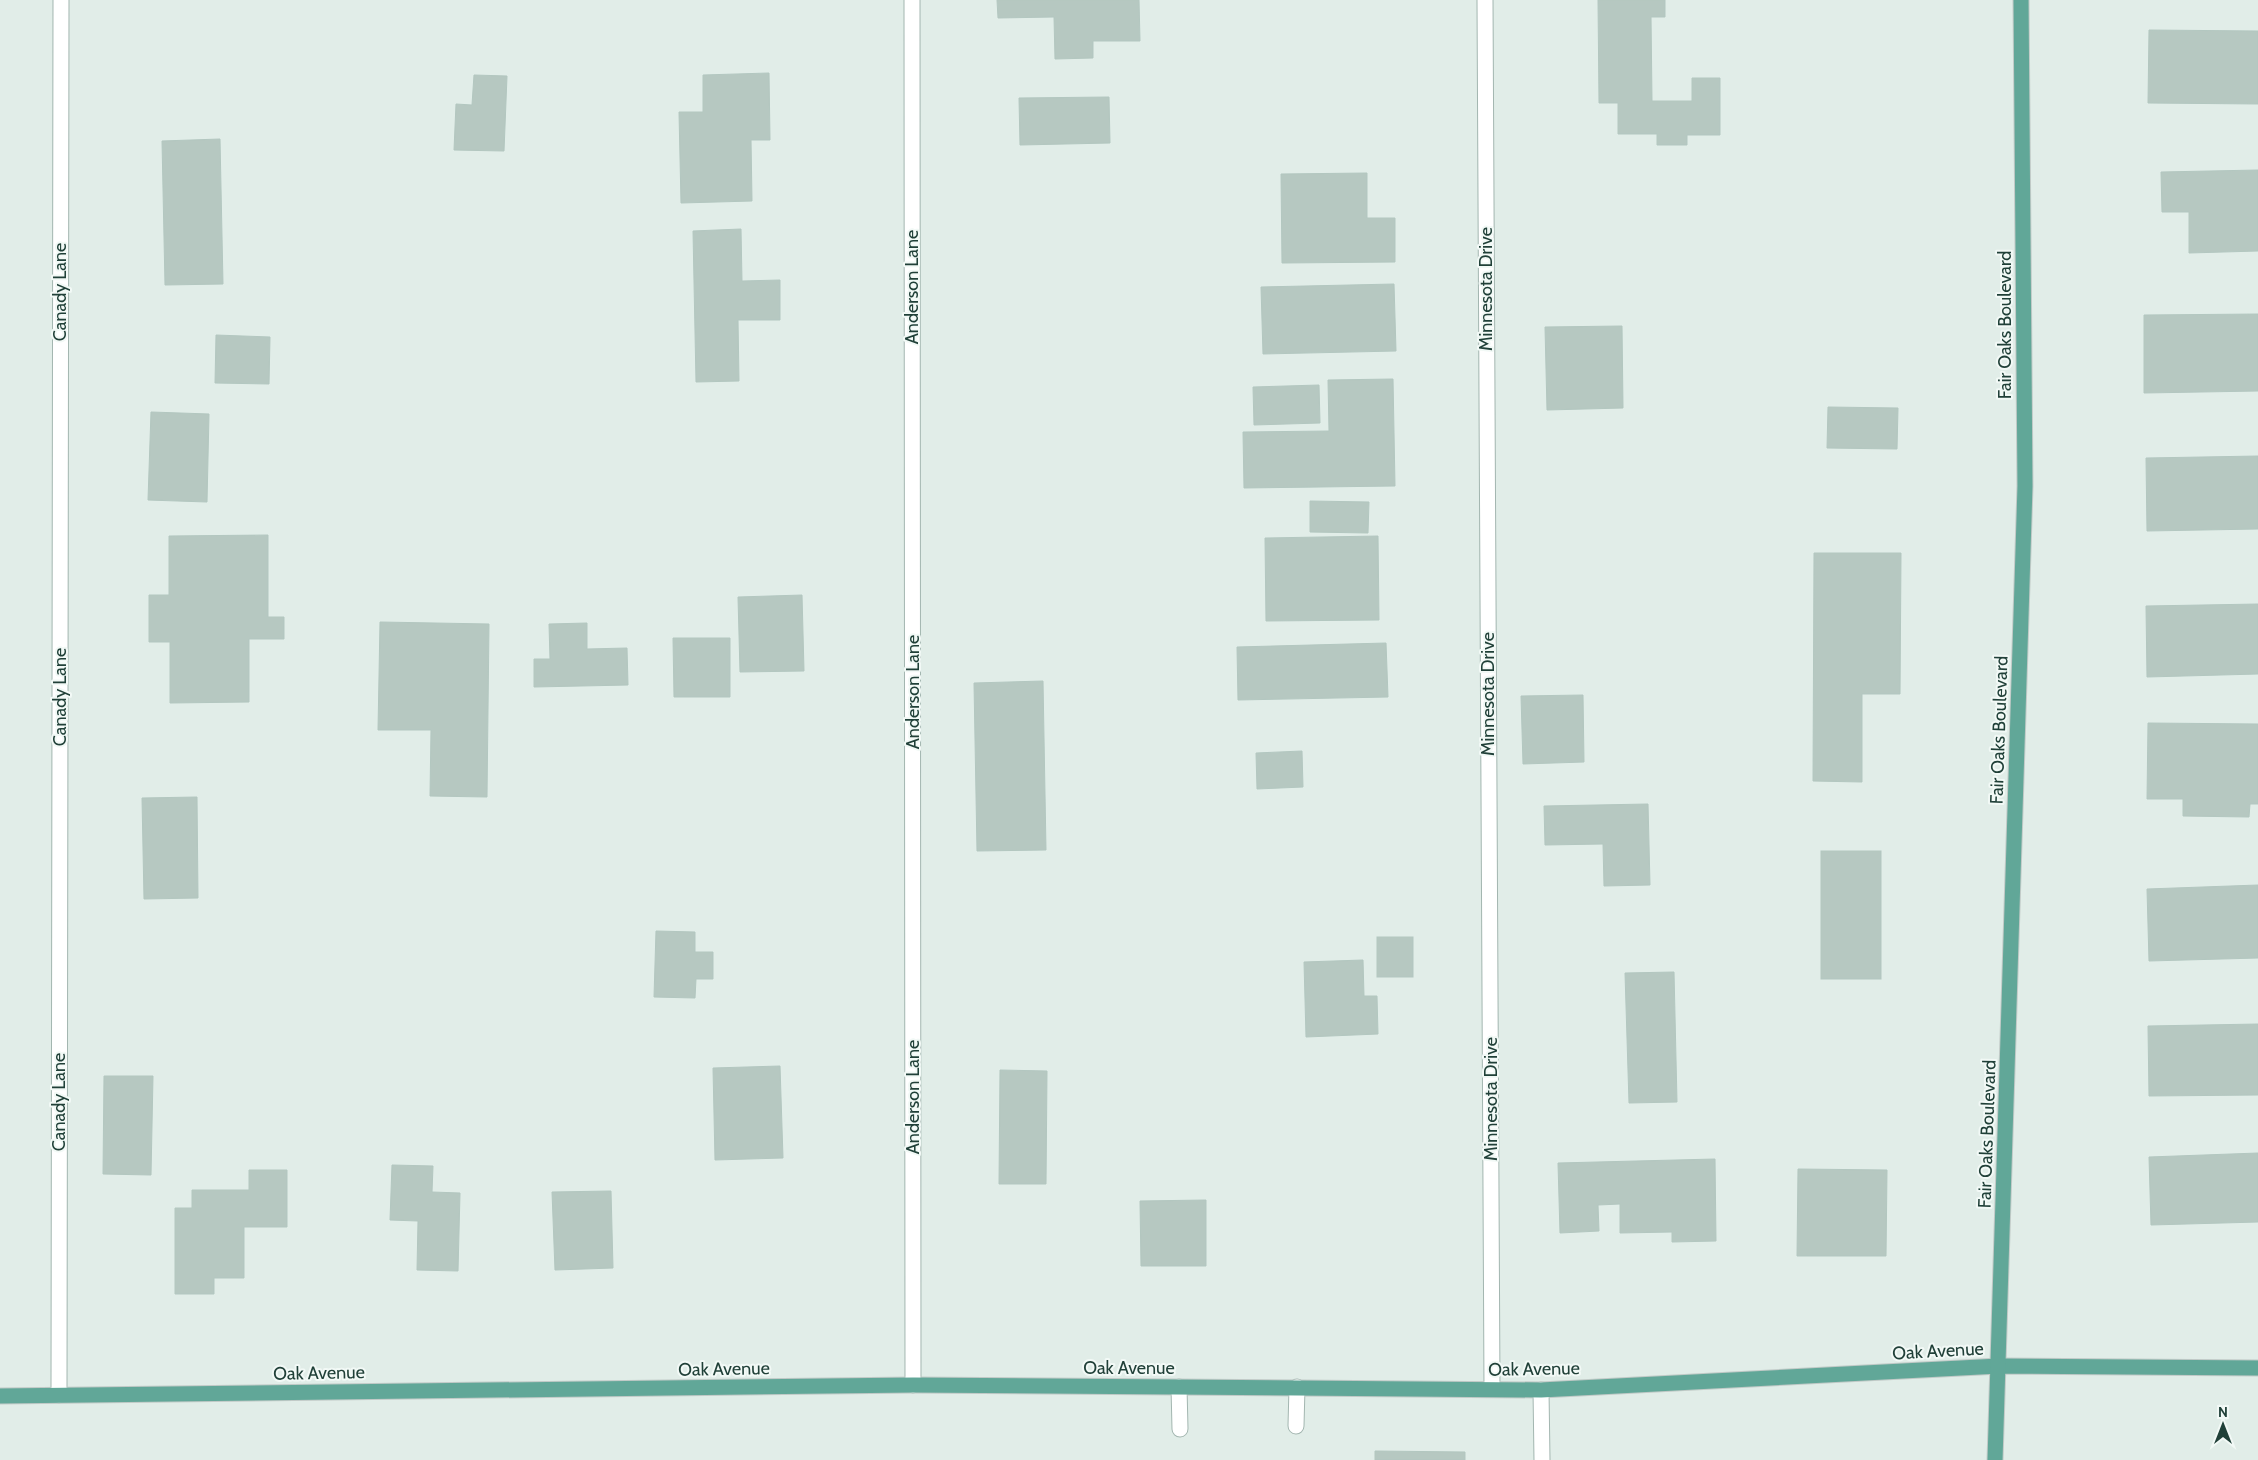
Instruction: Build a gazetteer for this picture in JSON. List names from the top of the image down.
{
  "streets": {
    "main road": ["Fair Oaks Boulevard", "Oak Avenue"],
    "street": ["Anderson Lane", "Minnesota Drive", "Canady Lane"]
  },
  "crossings": [
    ["Anderson Lane", "Oak Avenue"],
    ["Minnesota Drive", "Oak Avenue"],
    ["Canady Lane", "Oak Avenue"],
    ["Fair Oaks Boulevard", "Oak Avenue"]
  ],
  "north": "top"
}
